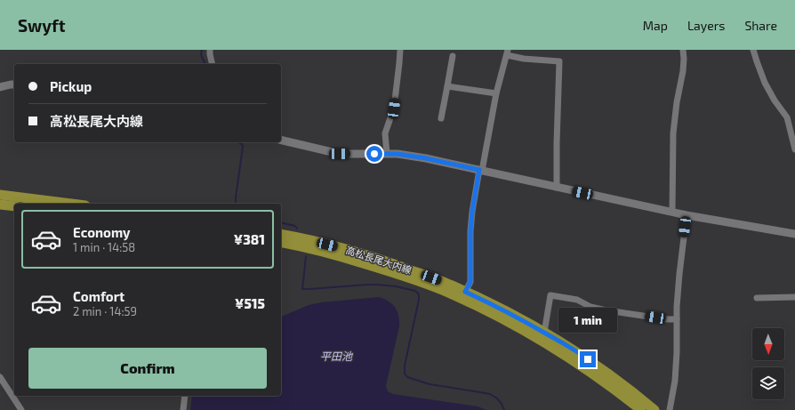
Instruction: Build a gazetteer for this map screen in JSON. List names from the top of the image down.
{
  "streets": {
    "main road": ["高松長尾大内線"]
  },
  "water": ["平田池"],
  "north": "bottom",
  "page": {
    "header": "Swyft",
    "nav": ["Map", "Layers", "Share"],
    "banner": ["Pickup", "高松長尾大内線"],
    "list": [
      {
        "name": "Economy",
        "note": "1 min · 14:58",
        "value": "¥381"
      },
      {
        "name": "Comfort",
        "note": "2 min · 14:59",
        "value": "¥515"
      }
    ],
    "bubble": "1 min",
    "buttons": "Confirm"
  }
}
